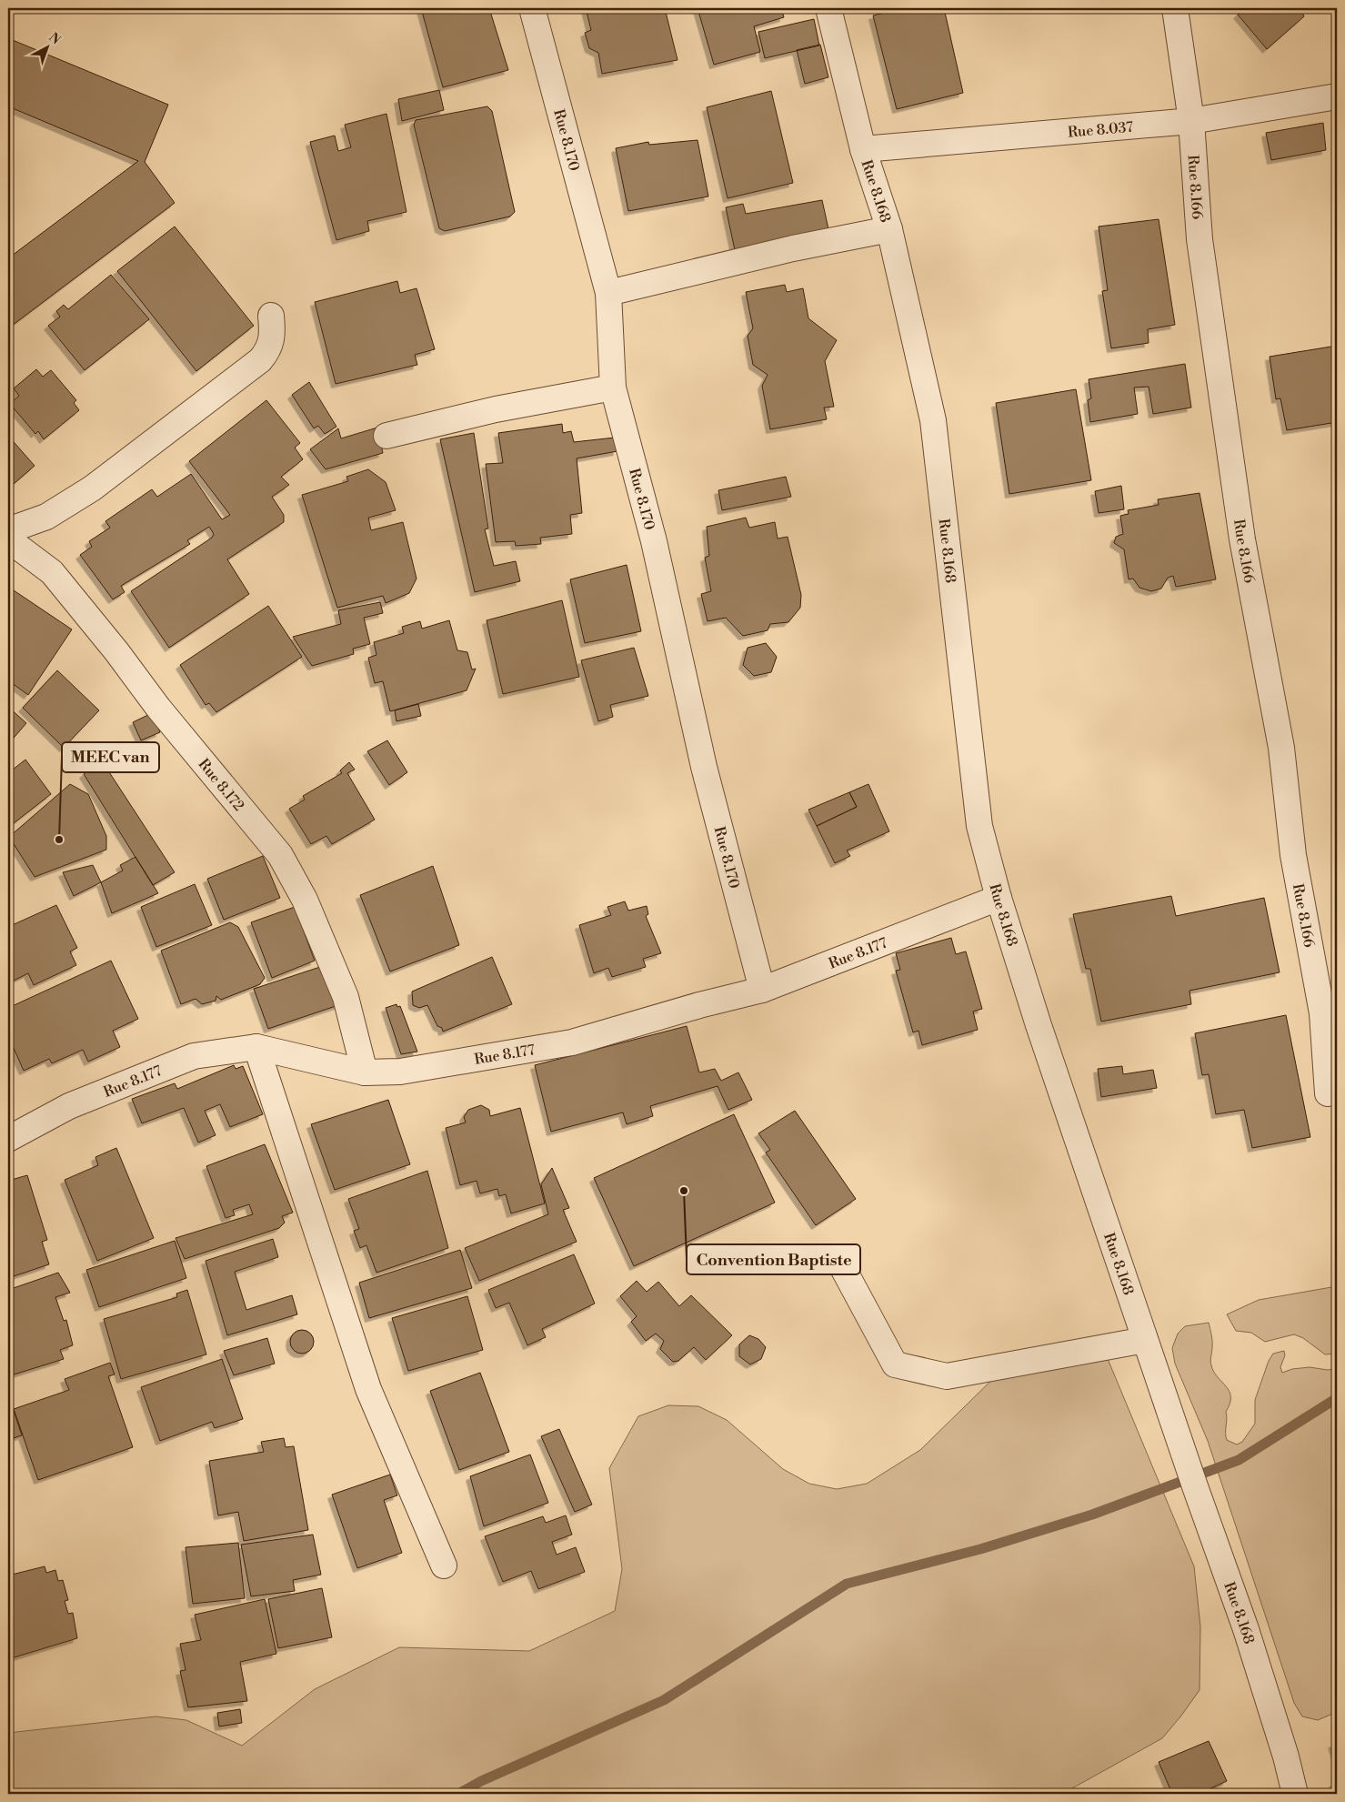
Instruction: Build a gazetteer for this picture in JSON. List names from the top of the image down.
{
  "streets": {
    "street": [
      "Rue 8.037",
      "Rue 8.170",
      "Rue 8.166",
      "Rue 8.168",
      "Rue 8.172",
      "Rue 8.177"
    ]
  },
  "crossings": [
    ["Rue 8.037", "Rue 8.166"],
    ["Rue 8.037", "Rue 8.168"],
    ["Rue 8.170", "Rue 8.177"],
    ["Rue 8.168", "Rue 8.177"],
    ["Rue 8.172", "Rue 8.177"]
  ],
  "places": ["MEEC van", "Convention Baptiste"],
  "north": "top right"
}
